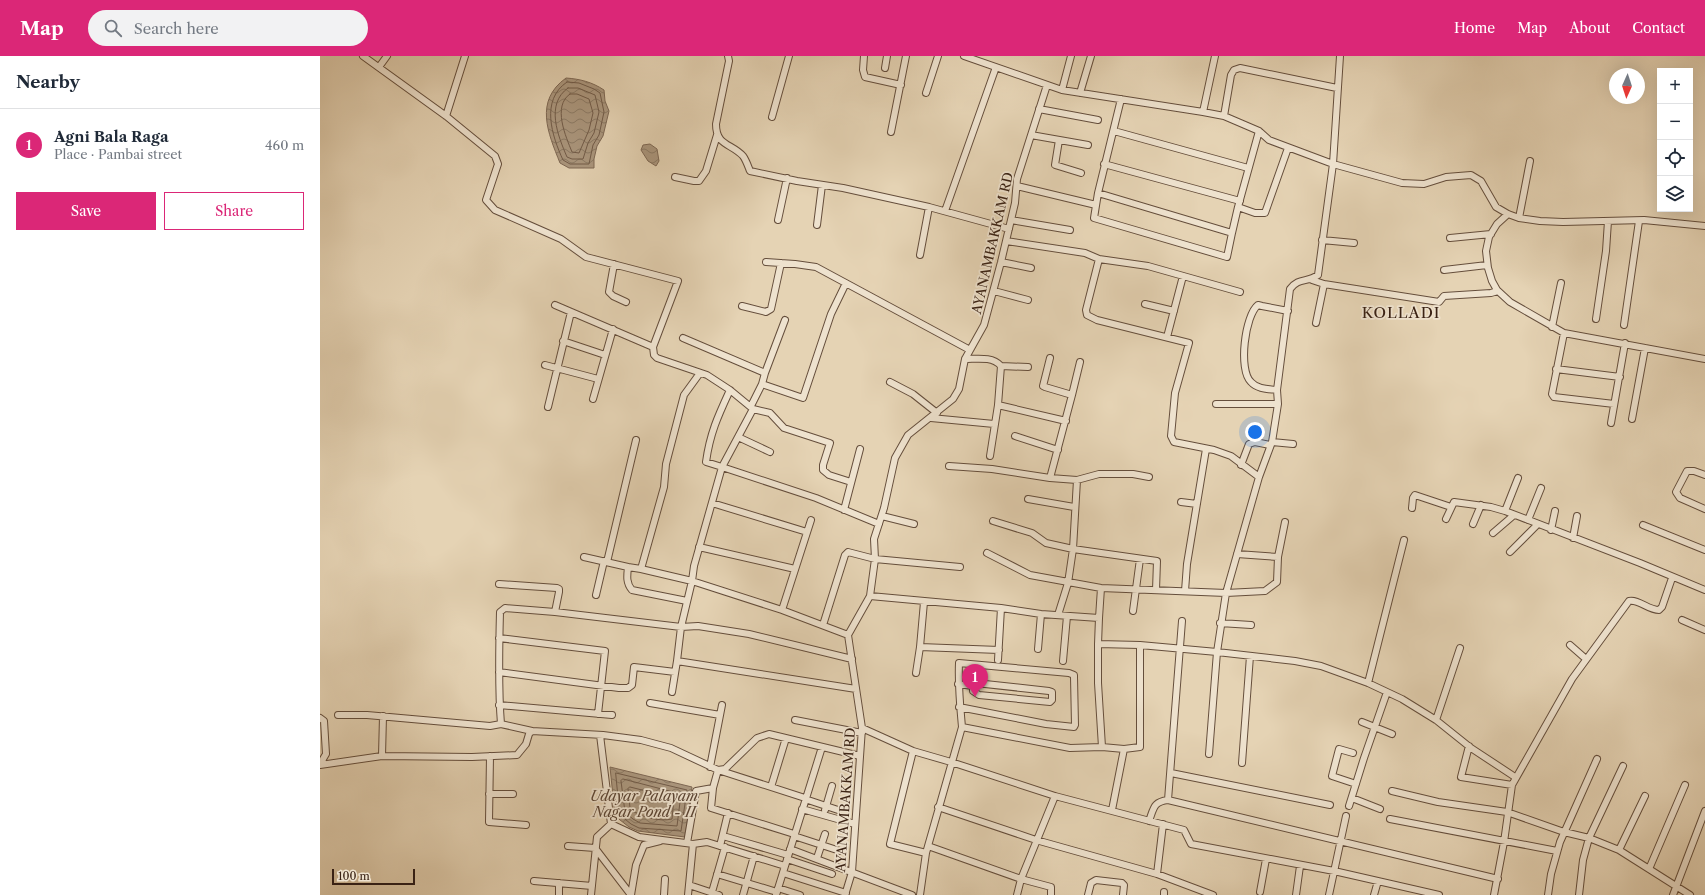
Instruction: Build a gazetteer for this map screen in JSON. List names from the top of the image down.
{
  "streets": {
    "street": ["AYANAMBAKKAM RD"]
  },
  "districts": ["KOLLADI"],
  "water": ["Udayar Palayam Nagar Pond - II"],
  "scale_bar": "100 m",
  "north": "bottom",
  "page": {
    "header": "Map",
    "search": "Search here",
    "nav": [
      "Home",
      "Map",
      "About",
      "Contact"
    ],
    "heading": "Nearby",
    "map_buttons": ["+", "−"],
    "list": [
      {
        "mark": "1",
        "name": "Agni Bala Raga",
        "note": "Place · Pambai street",
        "value": "460 m"
      }
    ],
    "buttons": ["Save", "Share"],
    "pins": "1",
    "scale": "100 m"
  }
}
